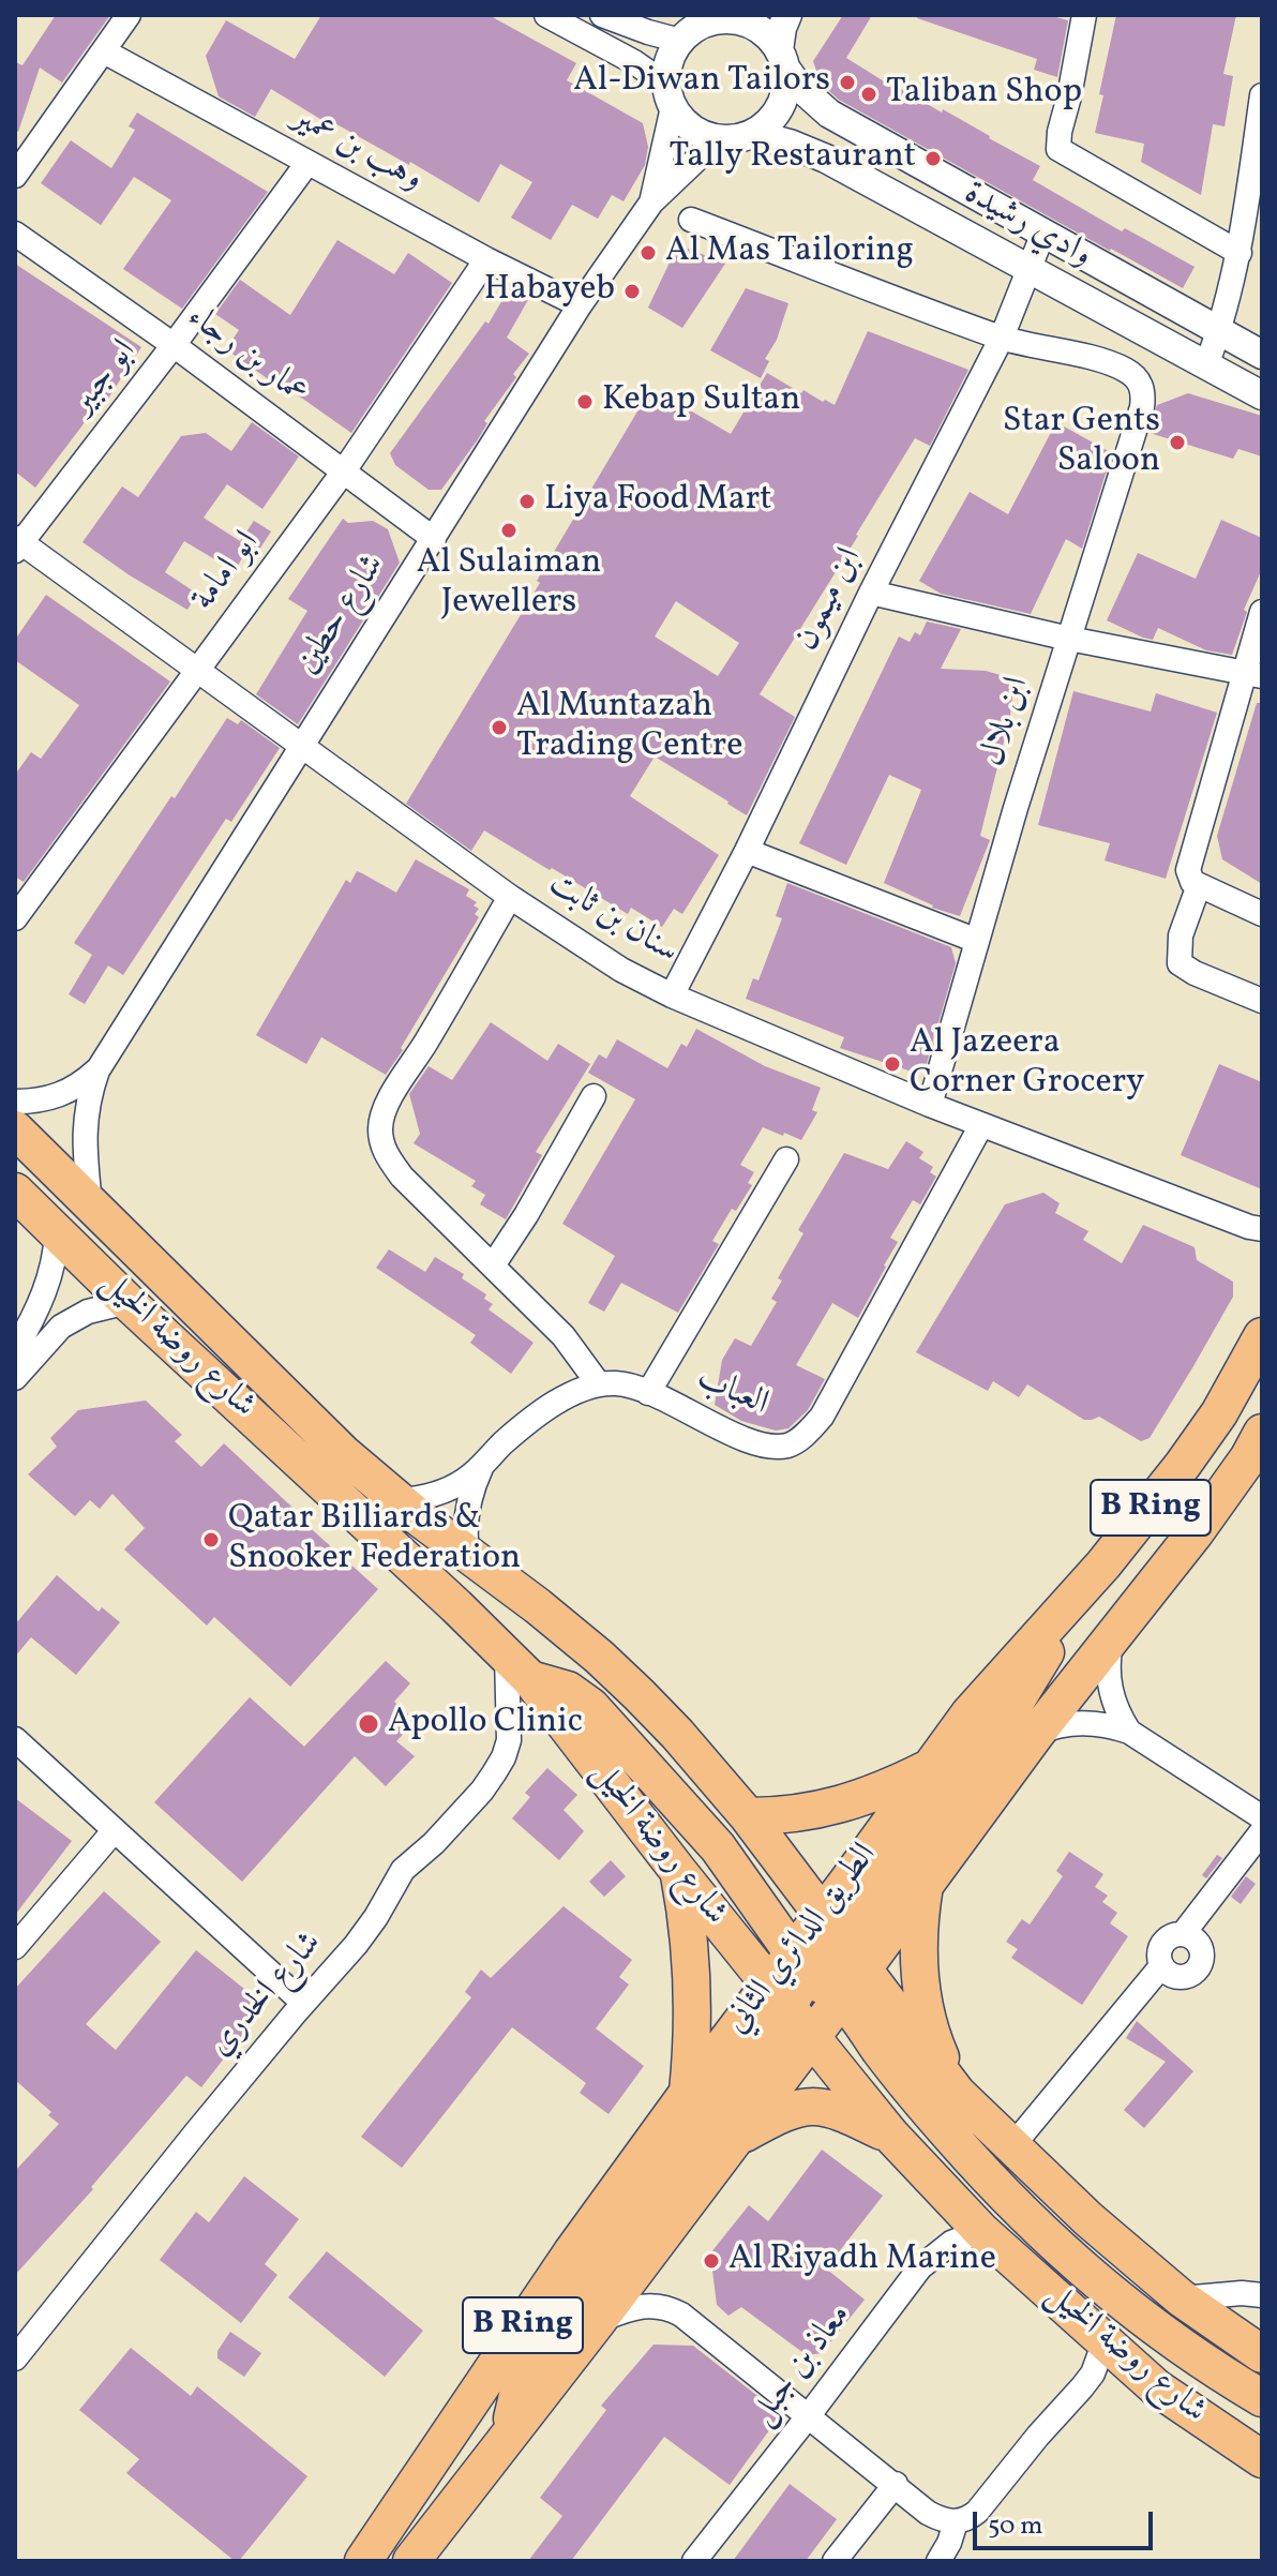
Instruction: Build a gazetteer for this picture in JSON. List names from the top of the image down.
{
  "streets": {
    "main road": ["شارع روضة الخيل", "B Ring", "الطريق الدائري الثاني"],
    "street": [
      "وهب بن عمير",
      "وادي رشيدة",
      "عمار بن رجاء",
      "ابو جبير",
      "ابو امامة",
      "ابن ميمون",
      "شارع حطين",
      "ابن بلال",
      "سنان بن ثابت",
      "العباب",
      "شارع الخدري",
      "معاذ بن جبل"
    ]
  },
  "crossings": [
    ["وهب بن عمير", "ابو جبير"],
    ["وهب بن عمير", "ابو امامة"],
    ["وهب بن عمير", "شارع حطين"],
    ["وادي رشيدة", "ابن ميمون"],
    ["وادي رشيدة", "شارع حطين"],
    ["عمار بن رجاء", "ابو جبير"],
    ["عمار بن رجاء", "ابو امامة"],
    ["عمار بن رجاء", "شارع حطين"],
    ["ابو جبير", "سنان بن ثابت"],
    ["ابو امامة", "سنان بن ثابت"],
    ["ابن ميمون", "ابن بلال"],
    ["ابن ميمون", "سنان بن ثابت"],
    ["شارع حطين", "سنان بن ثابت"],
    ["شارع حطين", "شارع روضة الخيل"],
    ["ابن بلال", "سنان بن ثابت"],
    ["سنان بن ثابت", "العباب"],
    ["شارع روضة الخيل", "الطريق الدائري الثاني"],
    ["شارع روضة الخيل", "شارع الخدري"],
    ["شارع روضة الخيل", "معاذ بن جبل"]
  ],
  "places": [
    "Al-Diwan Tailors",
    "Taliban Shop",
    "Tally Restaurant",
    "Al Mas Tailoring",
    "Habayeb",
    "Kebap Sultan",
    "Star Gents Saloon",
    "Liya Food Mart",
    "Al Sulaiman Jewellers",
    "Al Muntazah Trading Centre",
    "Al Jazeera Corner Grocery",
    "Qatar Billiards & Snooker Federation",
    "Apollo Clinic",
    "Al Riyadh Marine"
  ],
  "scale_bar": "50 m"
}
